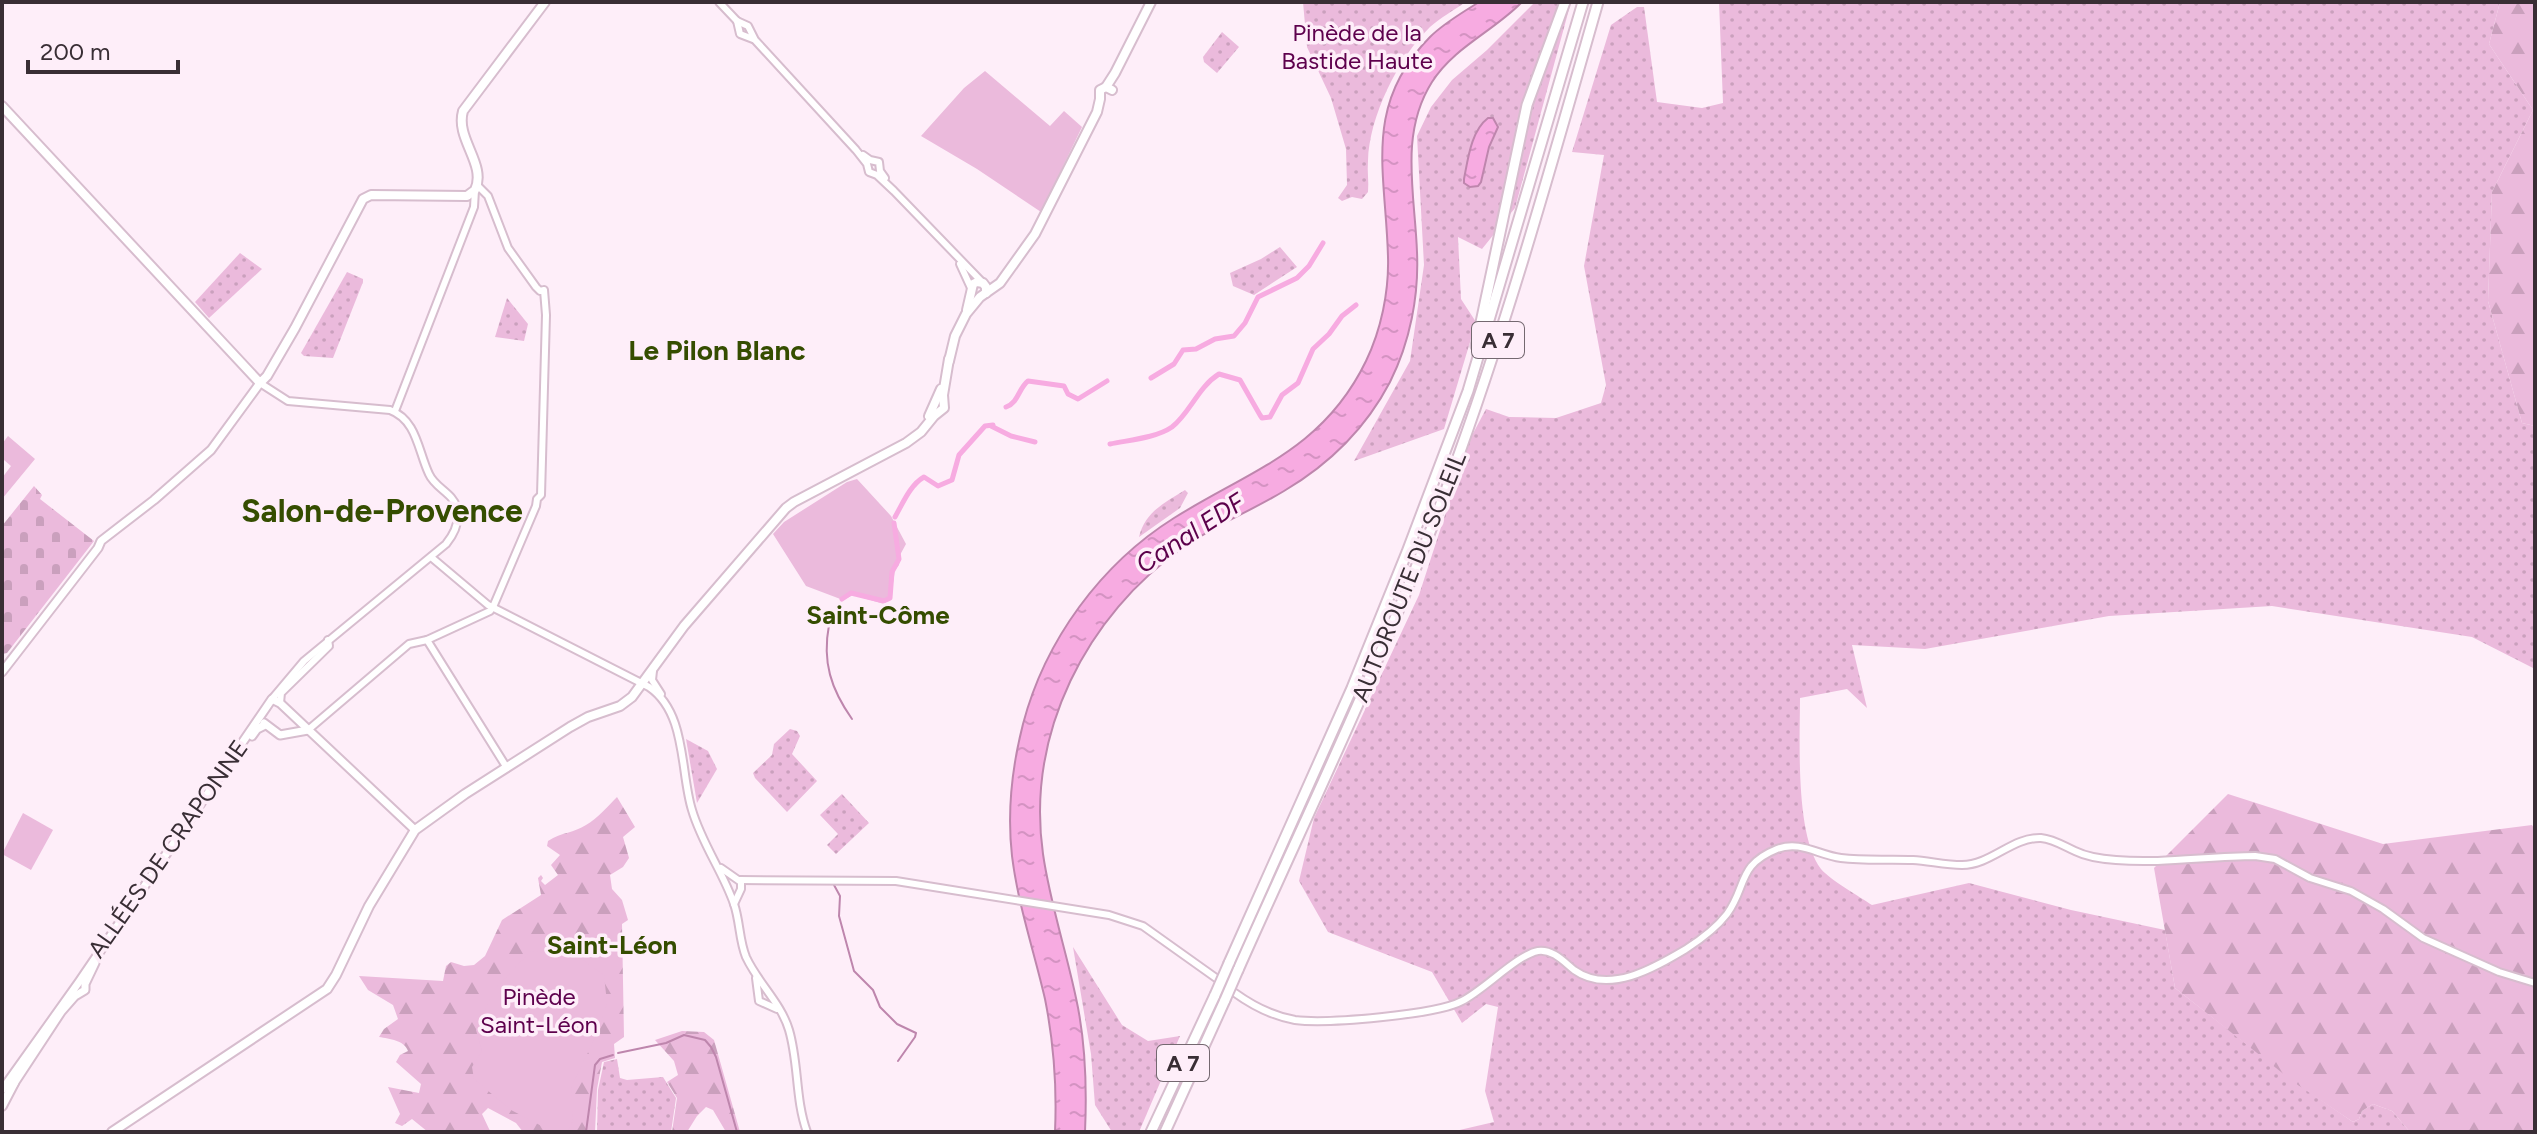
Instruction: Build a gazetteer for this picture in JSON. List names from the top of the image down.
{
  "streets": {
    "highway": ["A 7", "AUTOROUTE DU SOLEIL"],
    "main road": ["ALLÉES DE CRAPONNE"]
  },
  "districts": [
    "Le Pilon Blanc",
    "Salon-de-Provence",
    "Saint-Côme",
    "Saint-Léon"
  ],
  "water": ["Canal EDF"],
  "parks": ["Pinède de la Bastide Haute", "Pinède Saint-Léon"],
  "scale_bar": "200 m"
}
